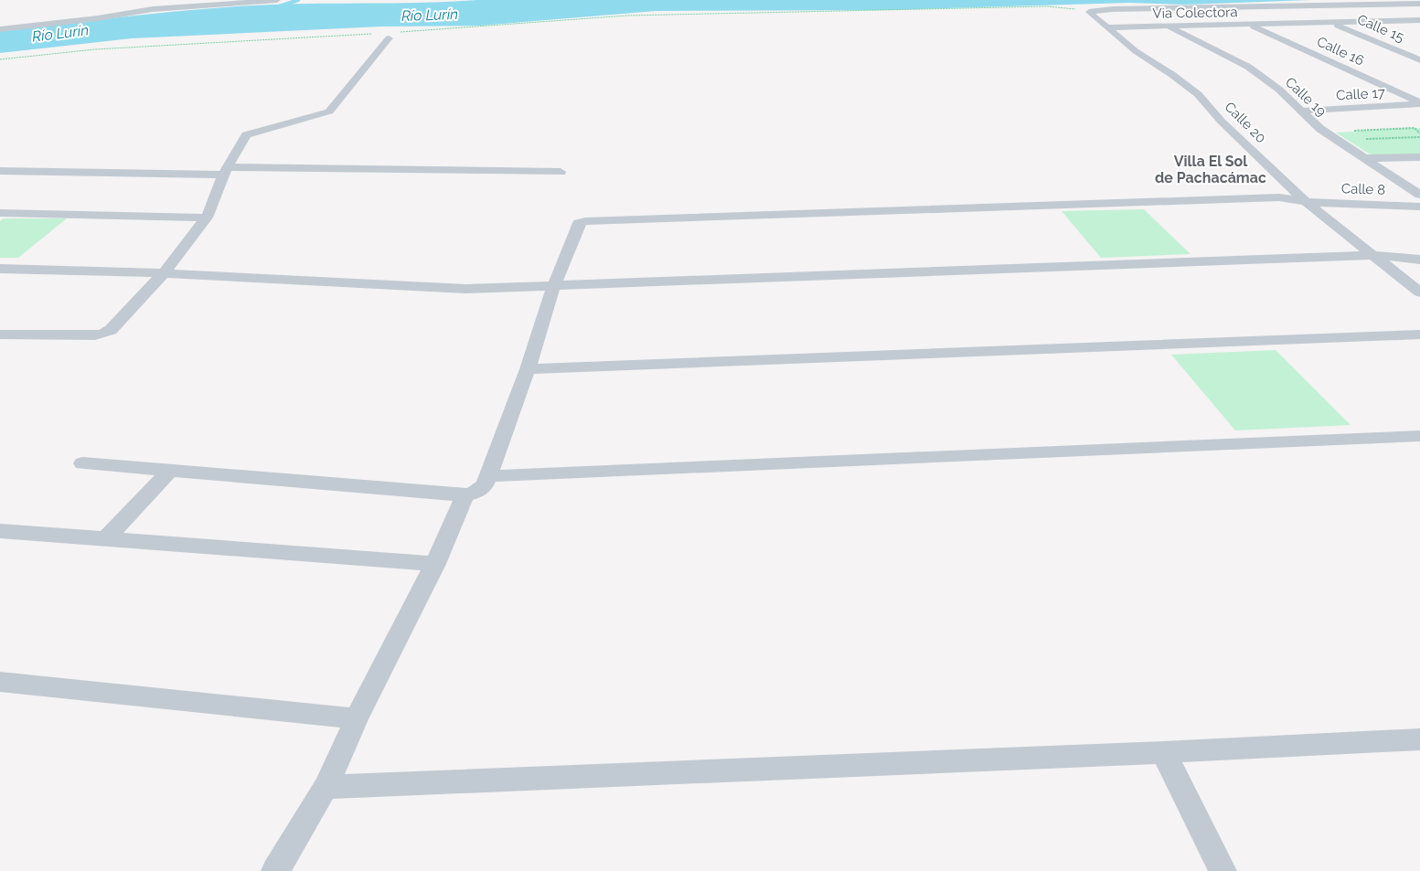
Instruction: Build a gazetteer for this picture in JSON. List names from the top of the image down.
{
  "streets": {
    "street": [
      "Via Colectora",
      "Calle 15",
      "Calle 16",
      "Calle 17",
      "Calle 19",
      "Calle 20",
      "Calle 8"
    ]
  },
  "crossings": [
    ["Via Colectora", "Calle 15"],
    ["Via Colectora", "Calle 16"],
    ["Via Colectora", "Calle 19"],
    ["Via Colectora", "Calle 20"],
    ["Calle 16", "Calle 17"],
    ["Calle 17", "Calle 19"],
    ["Calle 20", "Calle 8"]
  ],
  "districts": ["Villa El Sol de Pachacámac"],
  "water": ["Río Lurín"]
}
